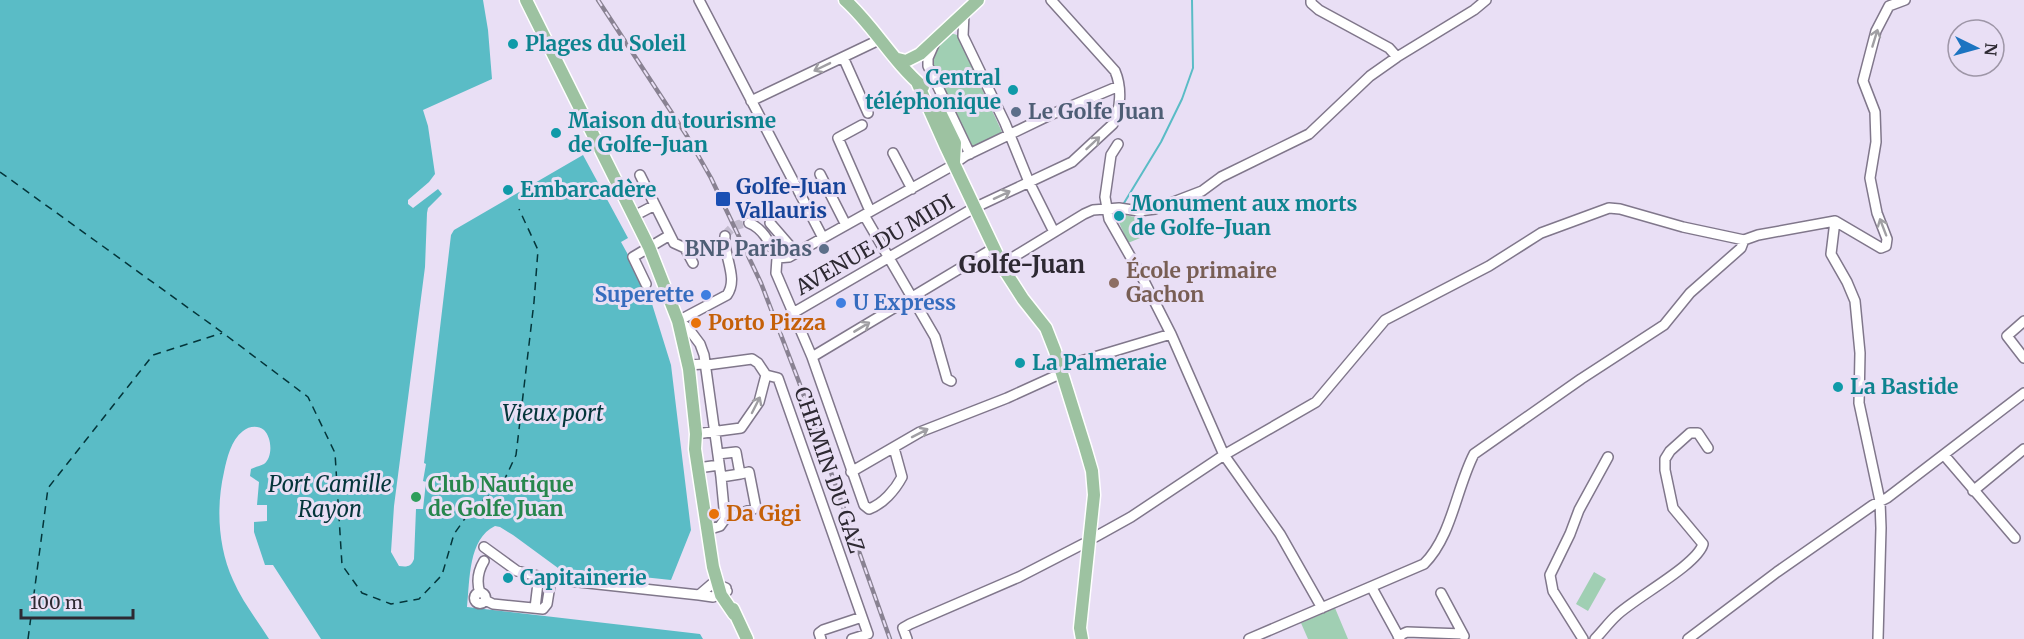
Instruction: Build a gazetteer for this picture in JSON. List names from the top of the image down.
{
  "streets": {
    "street": ["AVENUE DU MIDI", "CHEMIN DU GAZ"]
  },
  "districts": ["Golfe-Juan"],
  "water": ["Vieux port", "Port Camille Rayon"],
  "places": {
    "other": [
      "Plages du Soleil",
      "Central téléphonique",
      "Le Golfe Juan",
      "Maison du tourisme de Golfe-Juan",
      "Embarcadère",
      "Monument aux morts de Golfe-Juan",
      "BNP Paribas",
      "École primaire Gachon",
      "Superette",
      "U Express",
      "Porto Pizza",
      "La Palmeraie",
      "La Bastide",
      "Club Nautique de Golfe Juan",
      "Da Gigi",
      "Capitainerie"
    ],
    "transit": ["Golfe-Juan Vallauris"]
  },
  "scale_bar": "100 m",
  "north": "right"
}
